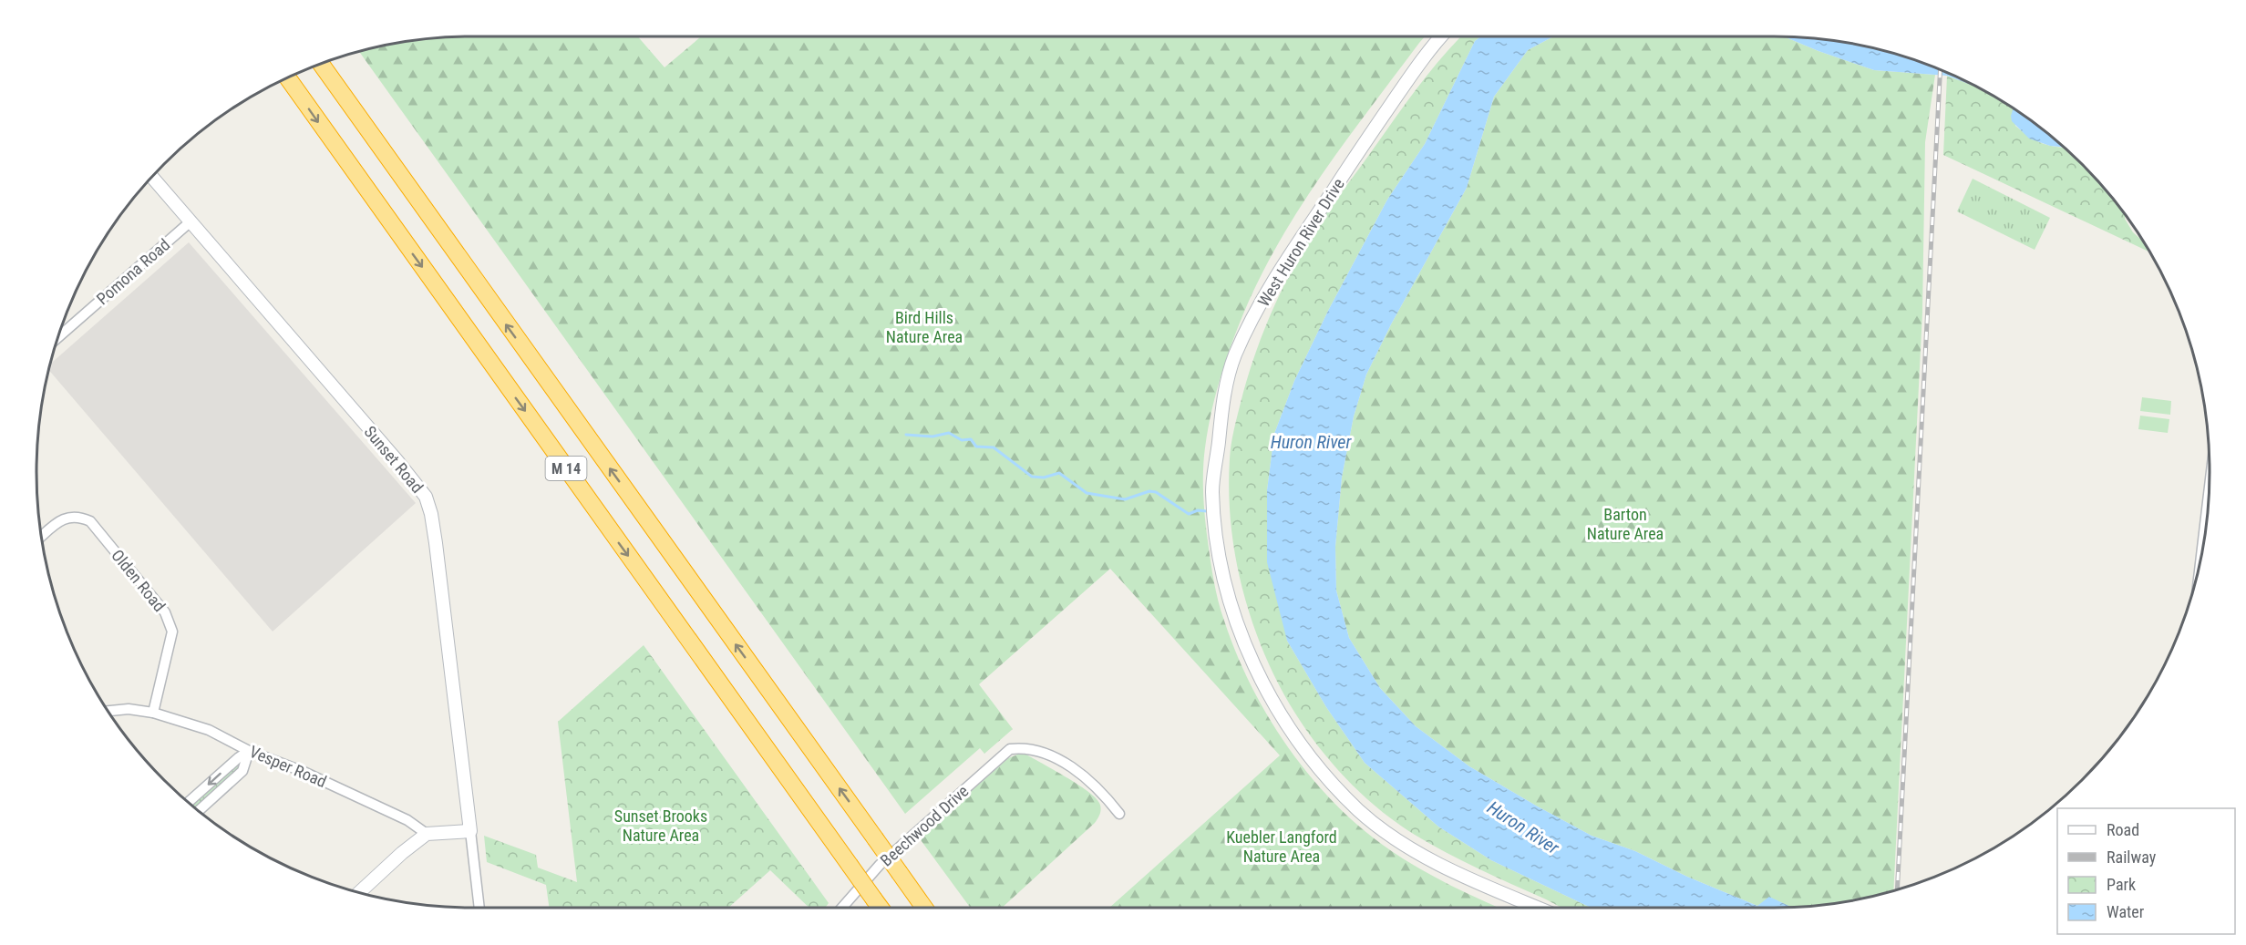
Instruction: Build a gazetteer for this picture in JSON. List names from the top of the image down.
{
  "streets": {
    "highway": ["M 14"],
    "street": [
      "West Huron River Drive",
      "Pomona Road",
      "Sunset Road",
      "Olden Road",
      "Vesper Road",
      "Beechwood Drive"
    ]
  },
  "crossings": [
    ["Pomona Road", "Sunset Road"],
    ["Olden Road", "Vesper Road"]
  ],
  "water": ["Huron River"],
  "parks": [
    "Bird Hills Nature Area",
    "Barton Nature Area",
    "Sunset Brooks Nature Area",
    "Kuebler Langford Nature Area"
  ],
  "legend": [
    "Road",
    "Railway",
    "Park",
    "Water"
  ]
}
